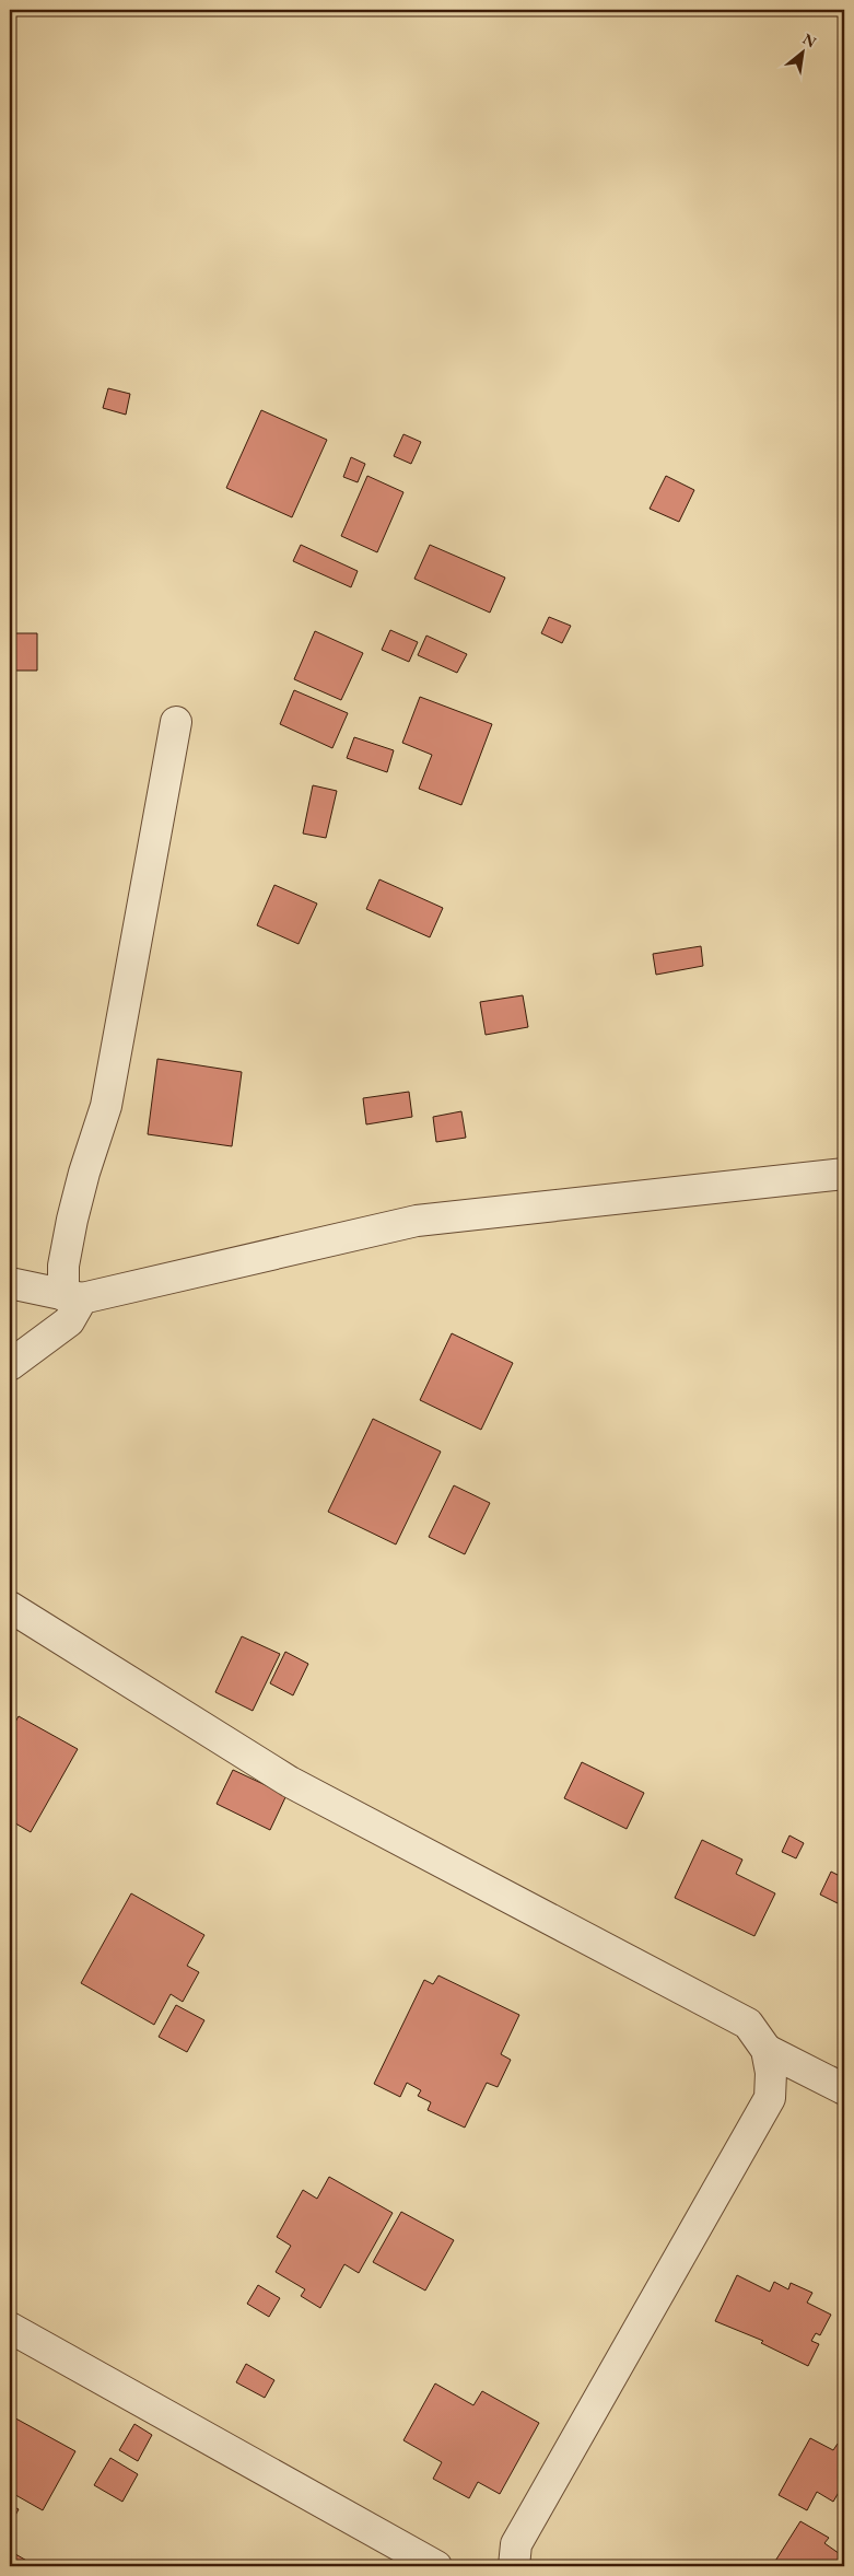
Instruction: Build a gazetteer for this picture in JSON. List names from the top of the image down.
{
  "north": "top right"
}
